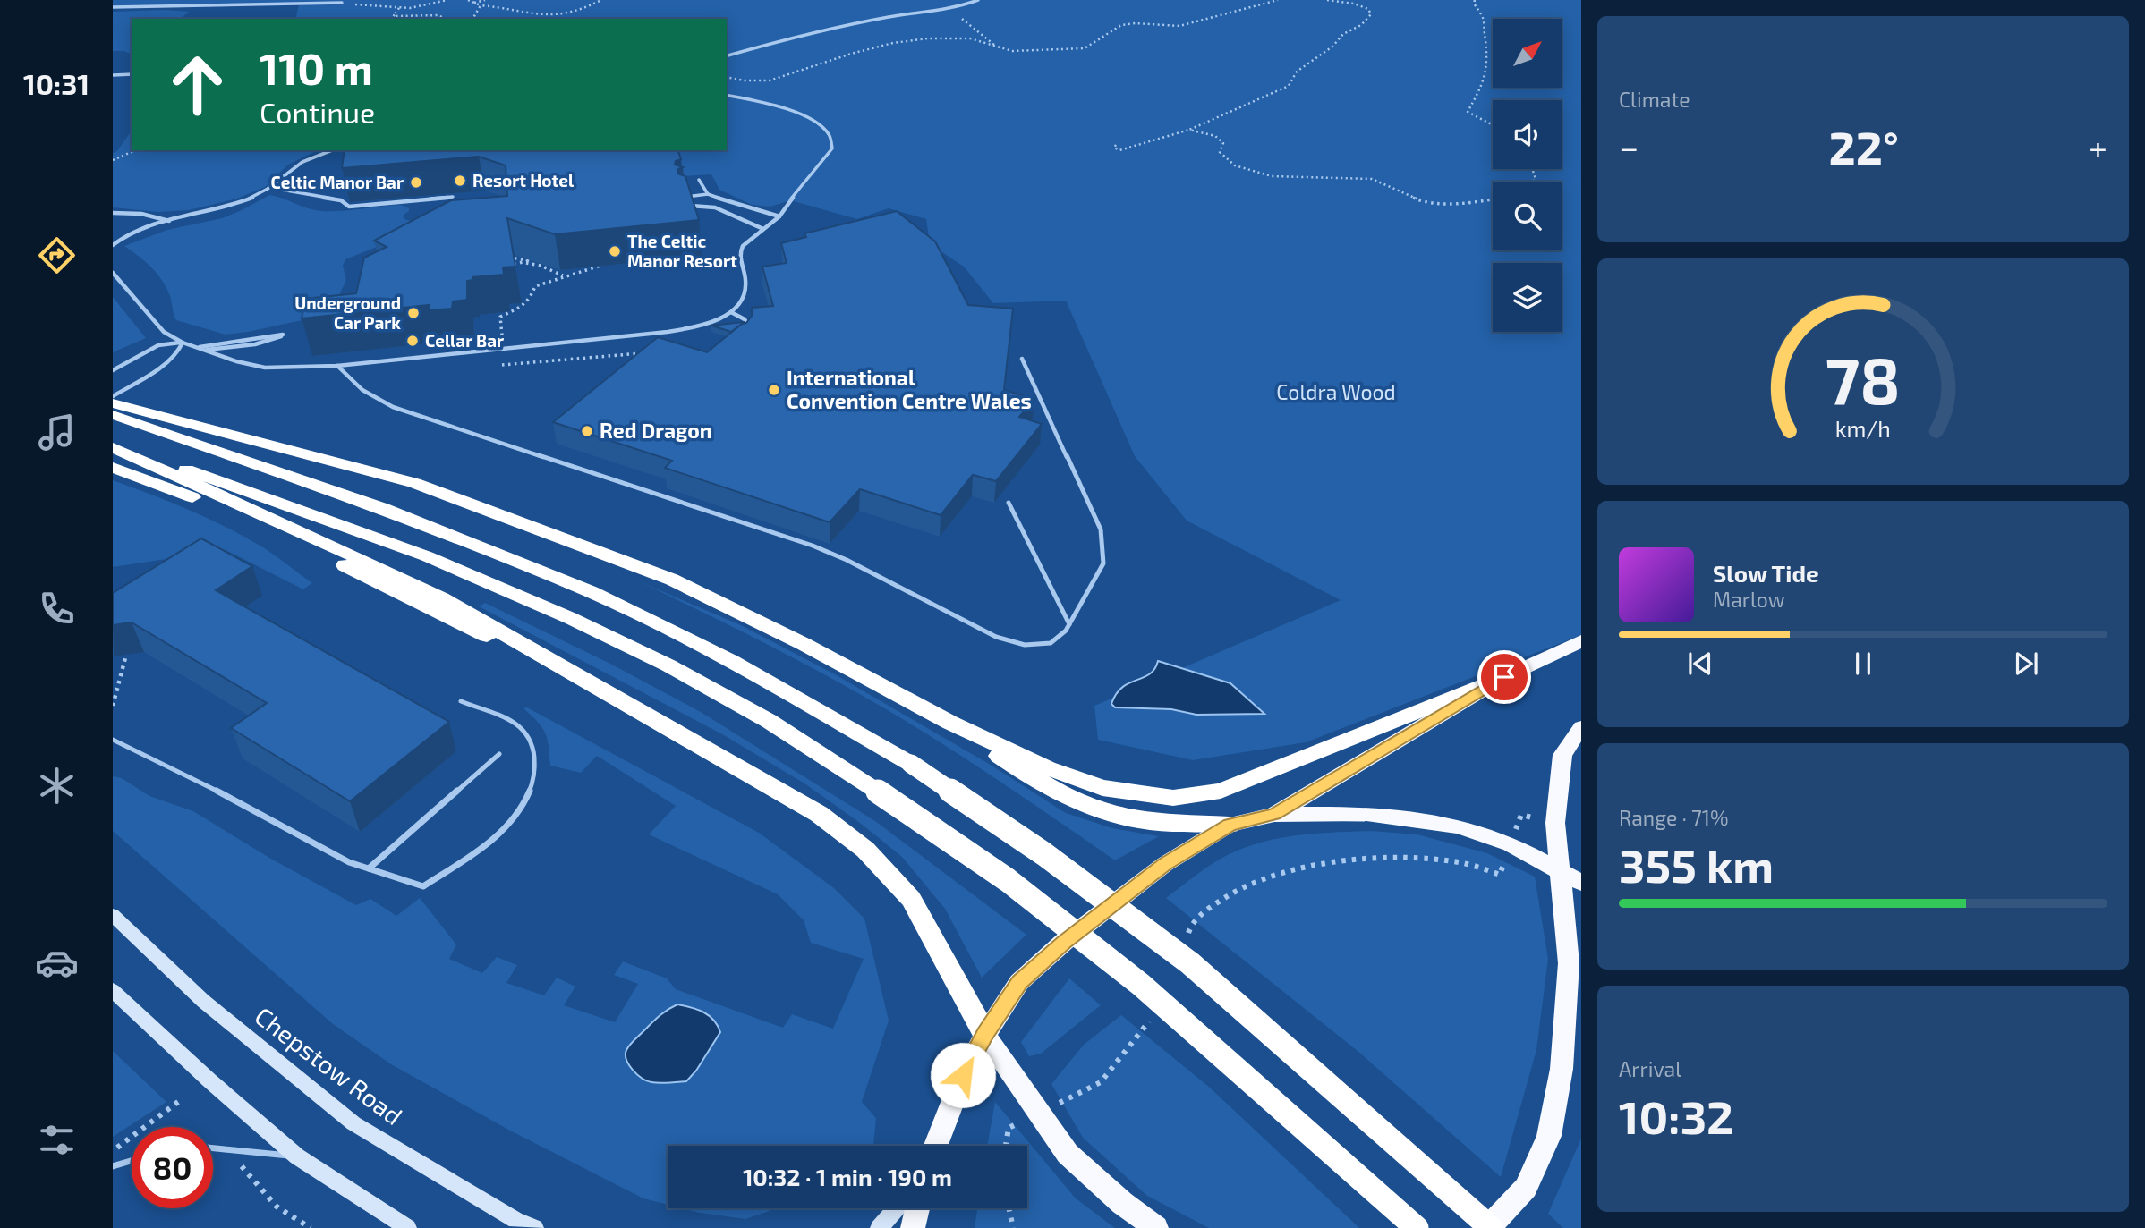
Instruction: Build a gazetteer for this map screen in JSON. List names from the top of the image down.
{
  "streets": {
    "main road": ["Chepstow Road"]
  },
  "parks": ["Coldra Wood"],
  "places": [
    "Resort Hotel",
    "Celtic Manor Bar",
    "The Celtic Manor Resort",
    "Underground Car Park",
    "Cellar Bar",
    "International Convention Centre Wales",
    "Red Dragon"
  ],
  "north": "top right",
  "page": {
    "tabs": "10:31",
    "tile": [
      "Climate",
      ["Range · 71%", "355 km"],
      ["Arrival", "10:32"]
    ],
    "turn": ["110 m", "Continue"],
    "heat": ["−", "22°", "+"],
    "song": ["Slow Tide", "Marlow"],
    "limit": "80",
    "trip": "10:32 · 1 min · 190 m",
    "gauge": ["78", "km/h"]
  }
}
